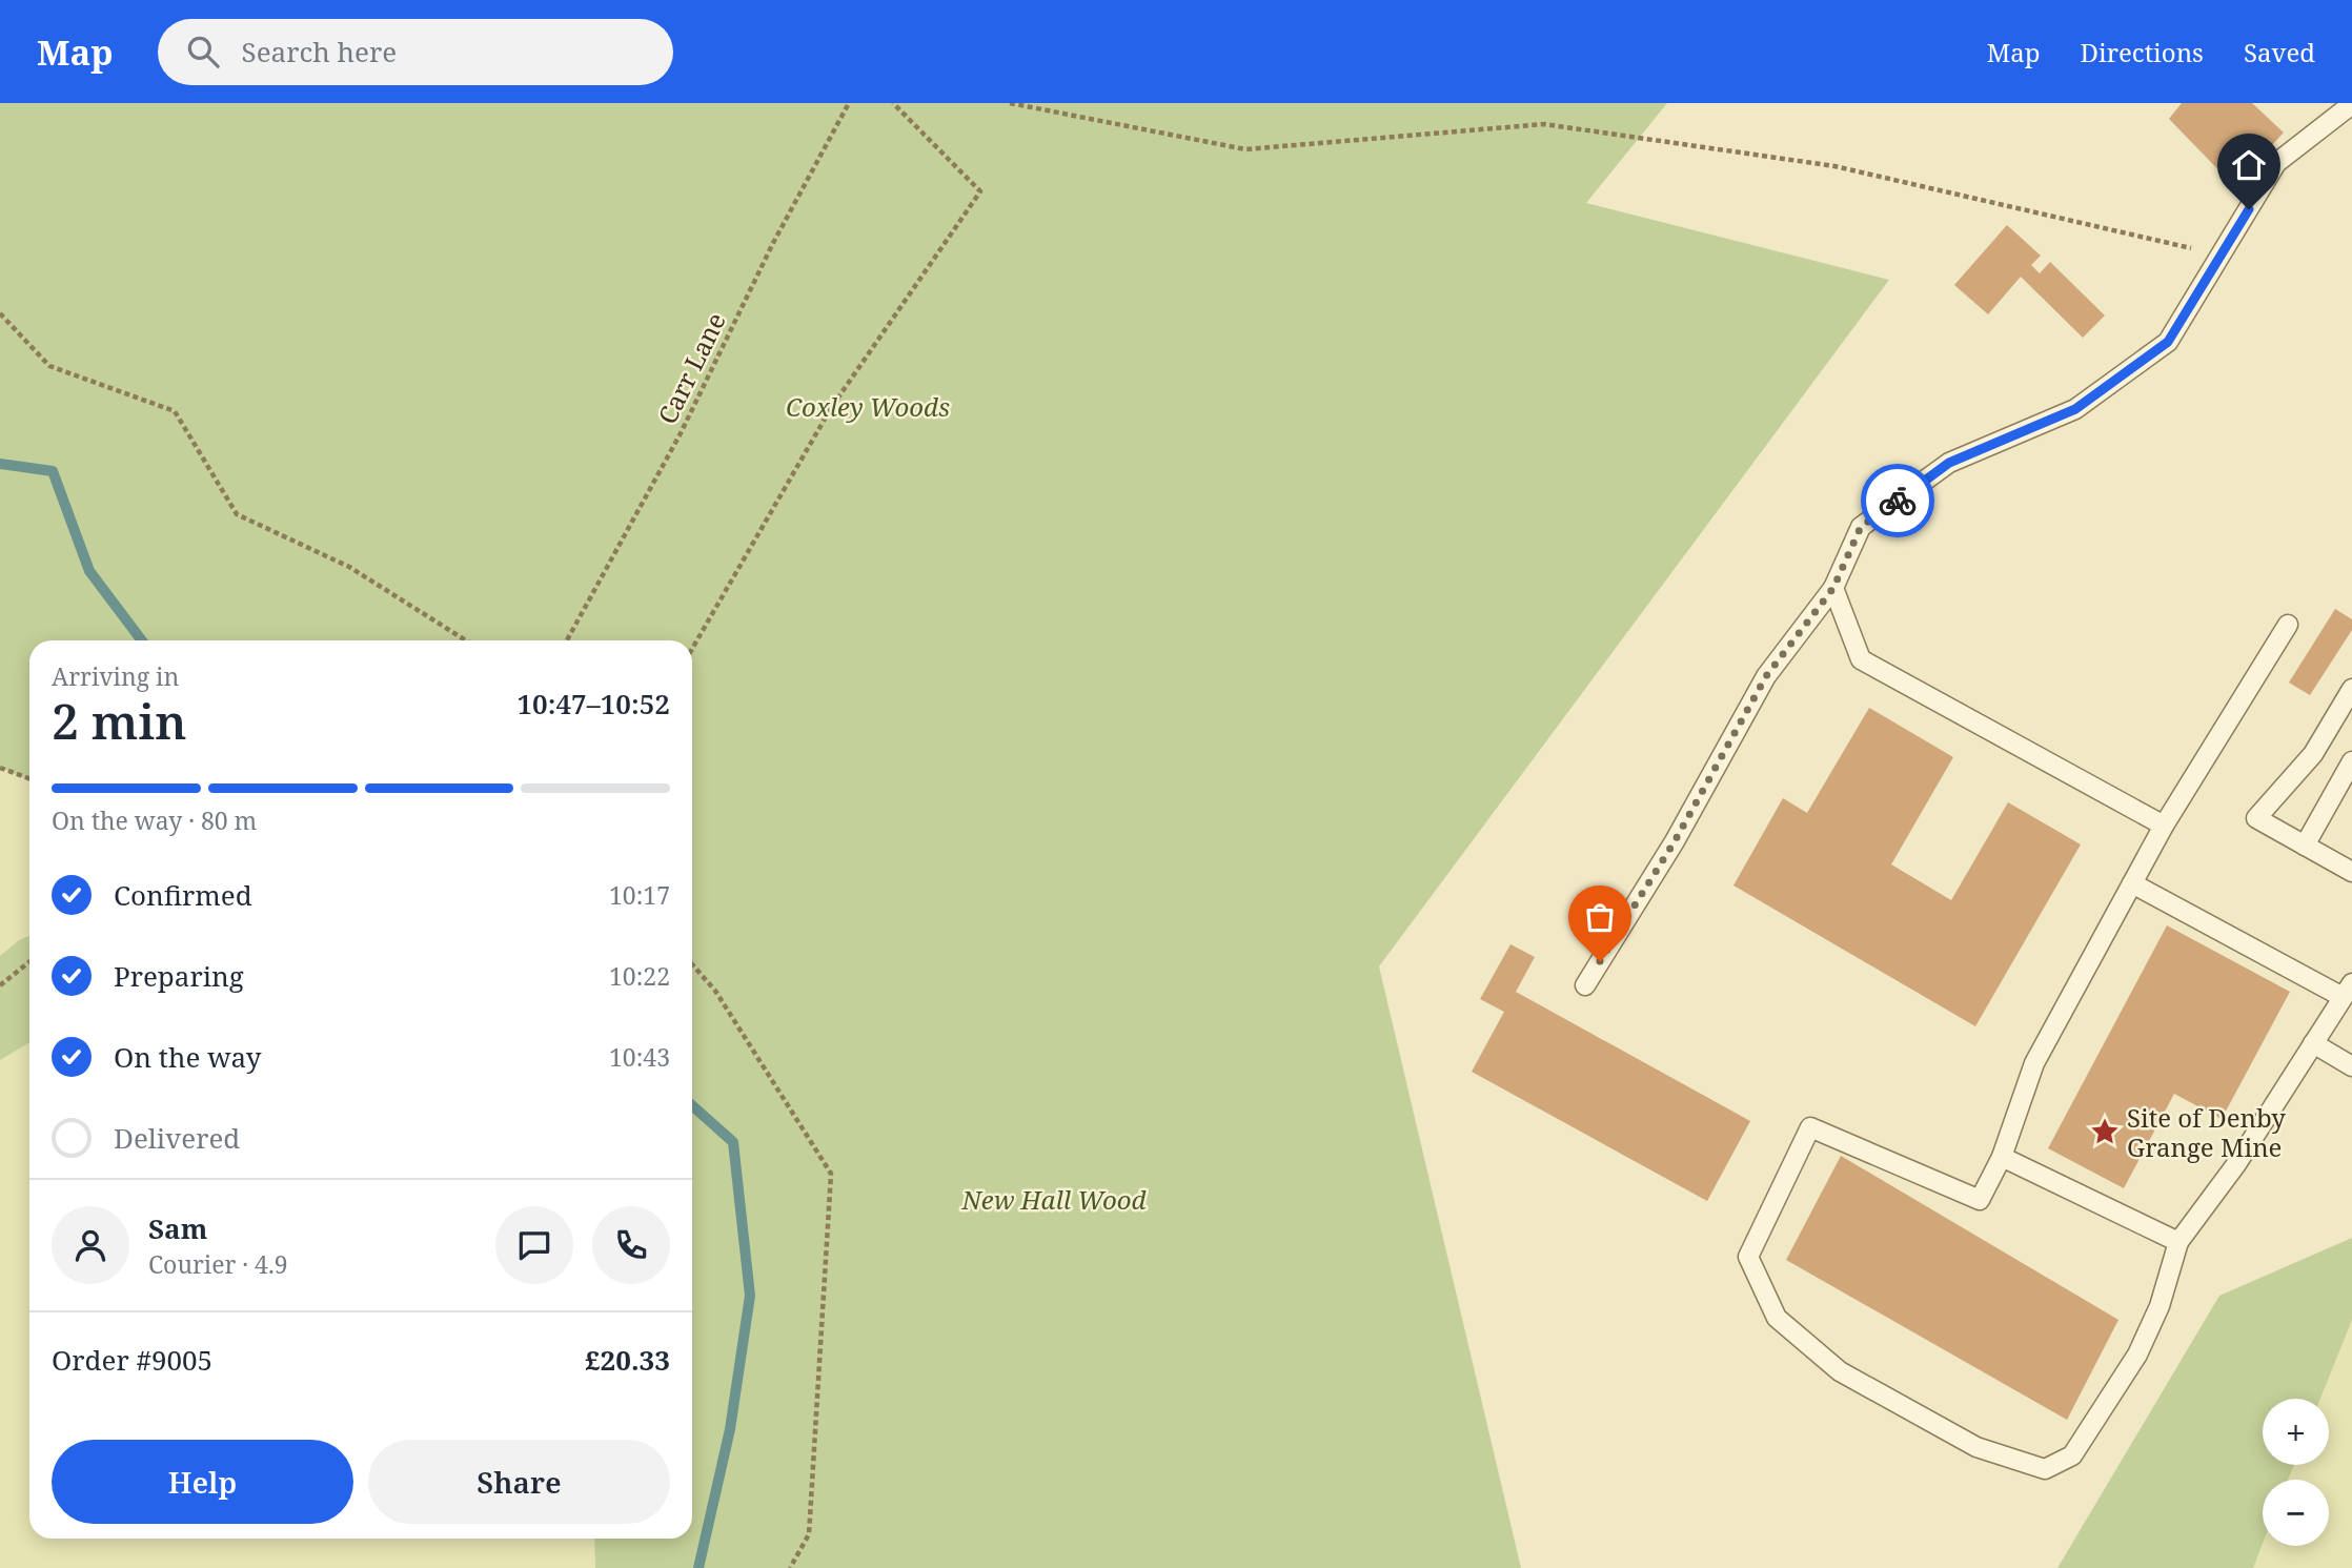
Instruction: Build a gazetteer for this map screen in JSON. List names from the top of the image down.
{
  "streets": {
    "path": ["Carr Lane"]
  },
  "parks": ["Coxley Woods", "New Hall Wood"],
  "places": {
    "place": ["Site of Denby Grange Mine"]
  },
  "page": {
    "header": "Map",
    "search": "Search here",
    "nav": ["Map", "Directions", "Saved"],
    "heading": ["2 min", "Arriving in", "10:47–10:52"],
    "panel": [
      "Sam",
      "Courier · 4.9",
      "Order #9005",
      "£20.33"
    ],
    "bar": "On the way · 80 m",
    "list": [
      ["Confirmed", "10:17"],
      ["Preparing", "10:22"],
      ["On the way", "10:43"],
      "Delivered"
    ],
    "map_buttons": ["+", "−"],
    "buttons": ["Help", "Share"]
  }
}
